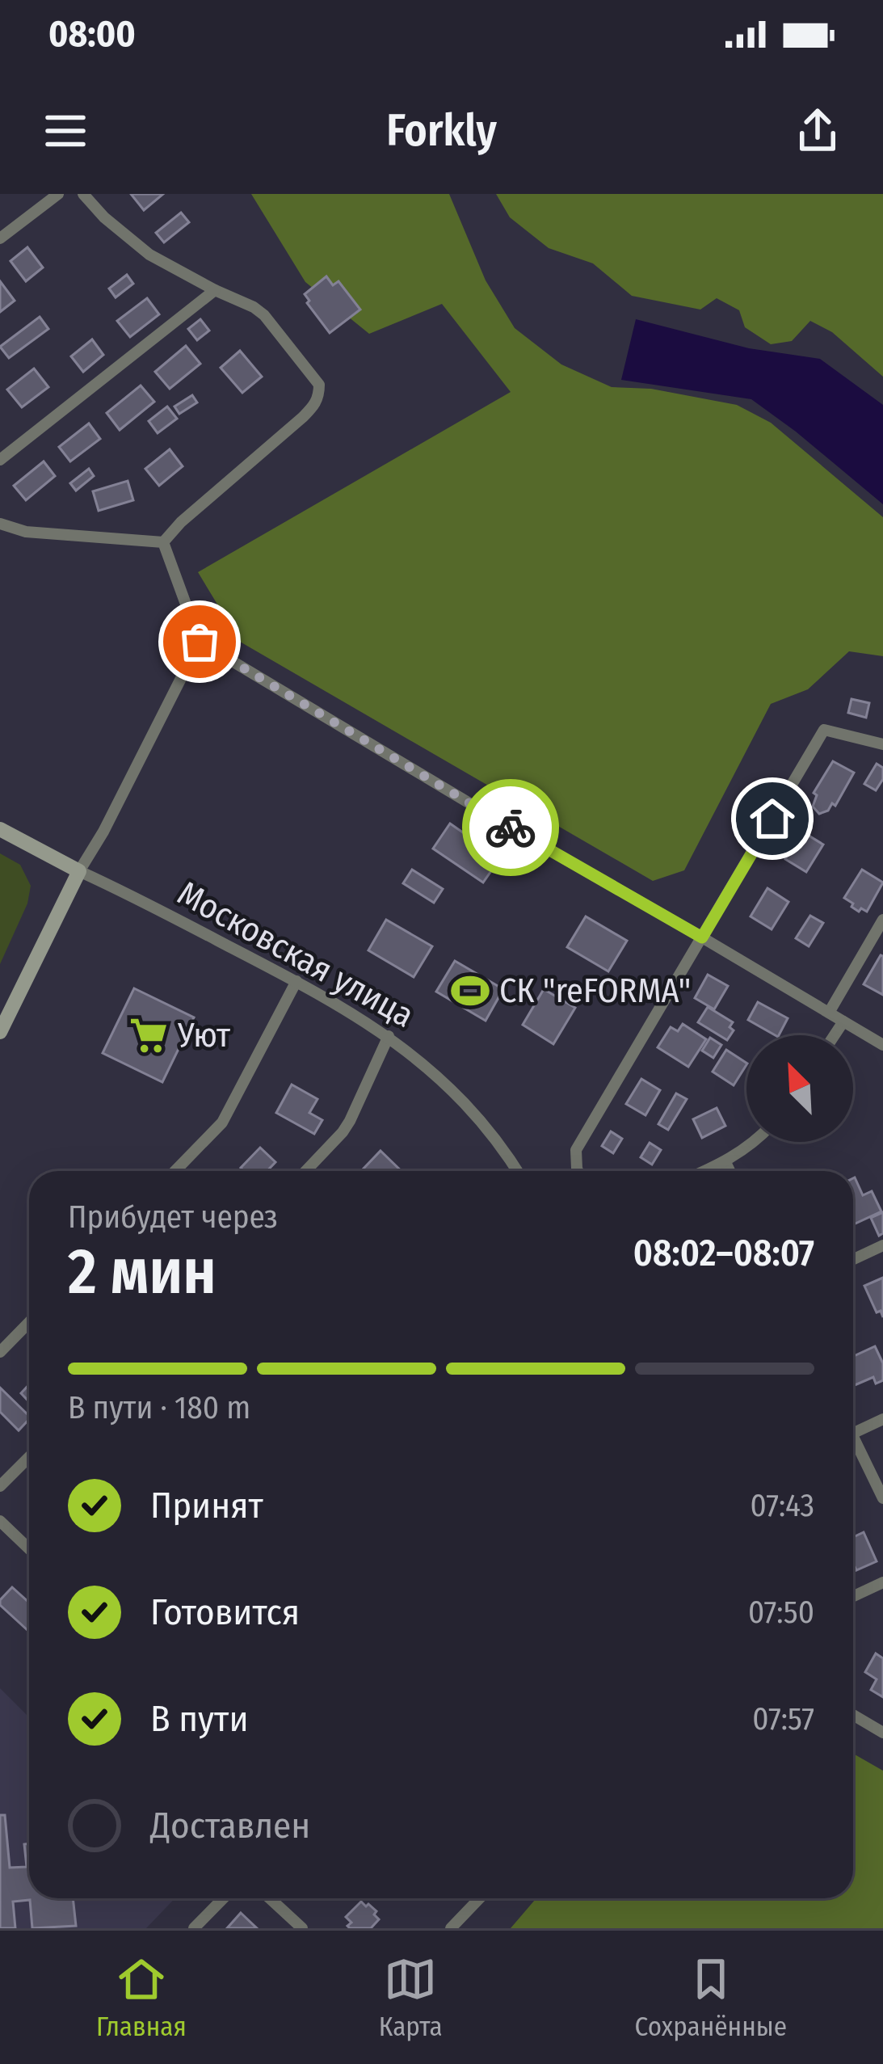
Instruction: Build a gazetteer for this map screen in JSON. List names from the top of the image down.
{
  "streets": {
    "main road": ["Московская улица"]
  },
  "places": {
    "sports": ["СК \"reFORMA\""],
    "supermarket": ["Уют"]
  },
  "north": "top left",
  "page": {
    "status": "08:00",
    "header": "Forkly",
    "heading": ["2 мин", "Прибудет через", "08:02–08:07"],
    "bar": "В пути · 180 m",
    "list": [
      ["Принят", "07:43"],
      ["Готовится", "07:50"],
      ["В пути", "07:57"],
      "Доставлен"
    ],
    "tabs": ["Главная", "Карта", "Сохранённые"]
  }
}
